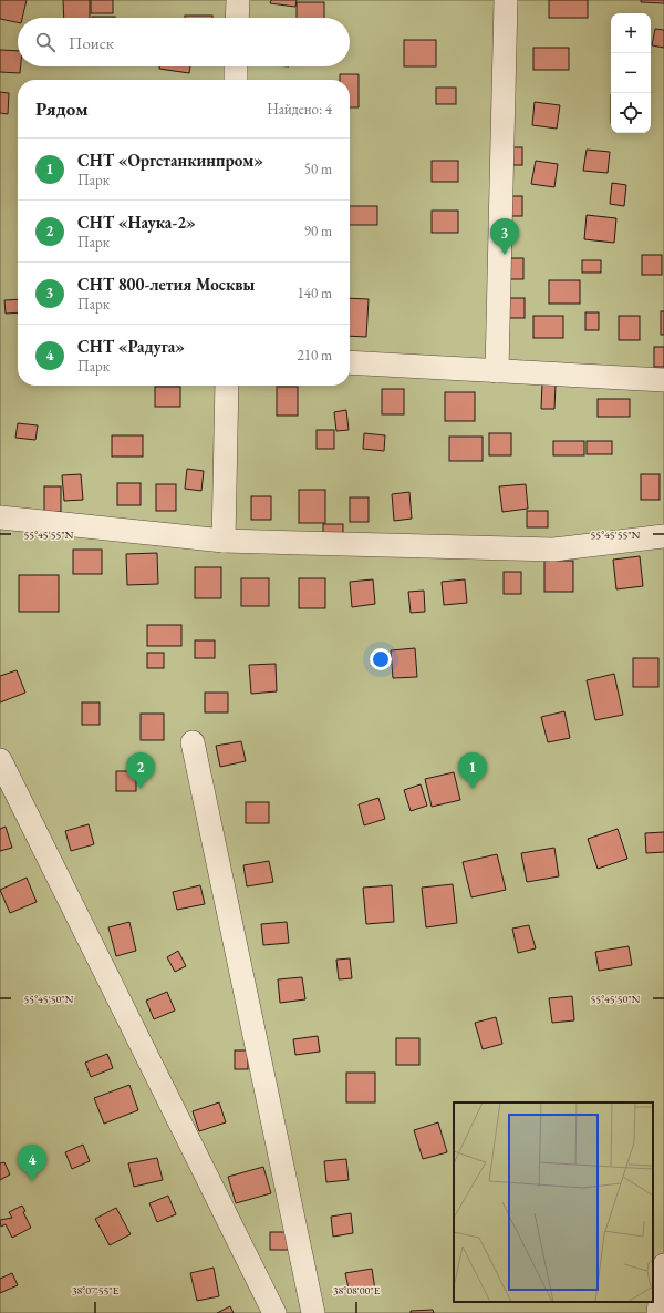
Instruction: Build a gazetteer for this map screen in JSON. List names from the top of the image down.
{
  "page": {
    "map_buttons": ["+", "−"],
    "search": "Поиск",
    "heading": ["Рядом", "Найдено: 4"],
    "list": [
      {
        "mark": "1",
        "name": "СНТ «Оргстанкинпром»",
        "note": "Парк",
        "value": "50 m"
      },
      {
        "mark": "2",
        "name": "СНТ «Наука-2»",
        "note": "Парк",
        "value": "90 m"
      },
      {
        "mark": "3",
        "name": "СНТ 800-летия Москвы",
        "note": "Парк",
        "value": "140 m"
      },
      {
        "mark": "4",
        "name": "СНТ «Радуга»",
        "note": "Парк",
        "value": "210 m"
      }
    ],
    "pins": [
      "3",
      "1",
      "2",
      "4"
    ]
  },
  "coordinates": [
    "55°45'55\"N",
    "55°45'50\"N",
    "38°07'55\"E",
    "38°08'00\"E"
  ]
}
